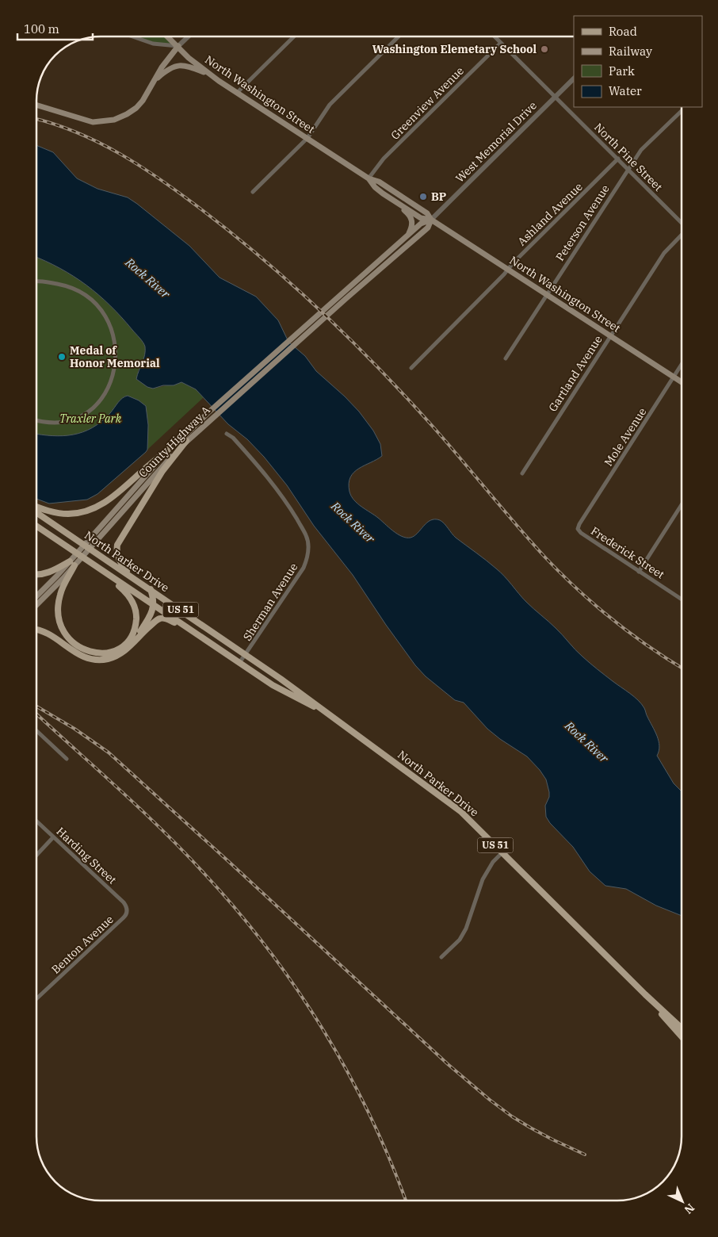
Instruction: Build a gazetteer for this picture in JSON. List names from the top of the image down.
{
  "streets": {
    "main road": [
      "North Washington Street",
      "West Memorial Drive",
      "County Highway A",
      "North Parker Drive",
      "US 51"
    ],
    "street": [
      "Greenview Avenue",
      "North Pine Street",
      "Ashland Avenue",
      "Peterson Avenue",
      "Gartland Avenue",
      "Mole Avenue",
      "Frederick Street",
      "Sherman Avenue",
      "Harding Street",
      "Benton Avenue"
    ]
  },
  "crossings": [
    ["North Washington Street", "Greenview Avenue"],
    ["North Washington Street", "West Memorial Drive"],
    ["North Washington Street", "Ashland Avenue"],
    ["North Washington Street", "Peterson Avenue"],
    ["North Washington Street", "Gartland Avenue"],
    ["North Washington Street", "Mole Avenue"],
    ["Greenview Avenue", "North Pine Street"],
    ["West Memorial Drive", "North Pine Street"],
    ["West Memorial Drive", "County Highway A"],
    ["North Pine Street", "Ashland Avenue"],
    ["North Pine Street", "Peterson Avenue"],
    ["Mole Avenue", "Frederick Street"],
    ["North Parker Drive", "Sherman Avenue"],
    ["Harding Street", "Benton Avenue"]
  ],
  "water": ["Rock River"],
  "parks": ["Traxler Park"],
  "places": ["Washington Elemetary School", "BP", "Medal of Honor Memorial"],
  "legend": [
    "Road",
    "Railway",
    "Park",
    "Water"
  ],
  "scale_bar": "100 m",
  "north": "bottom right"
}
